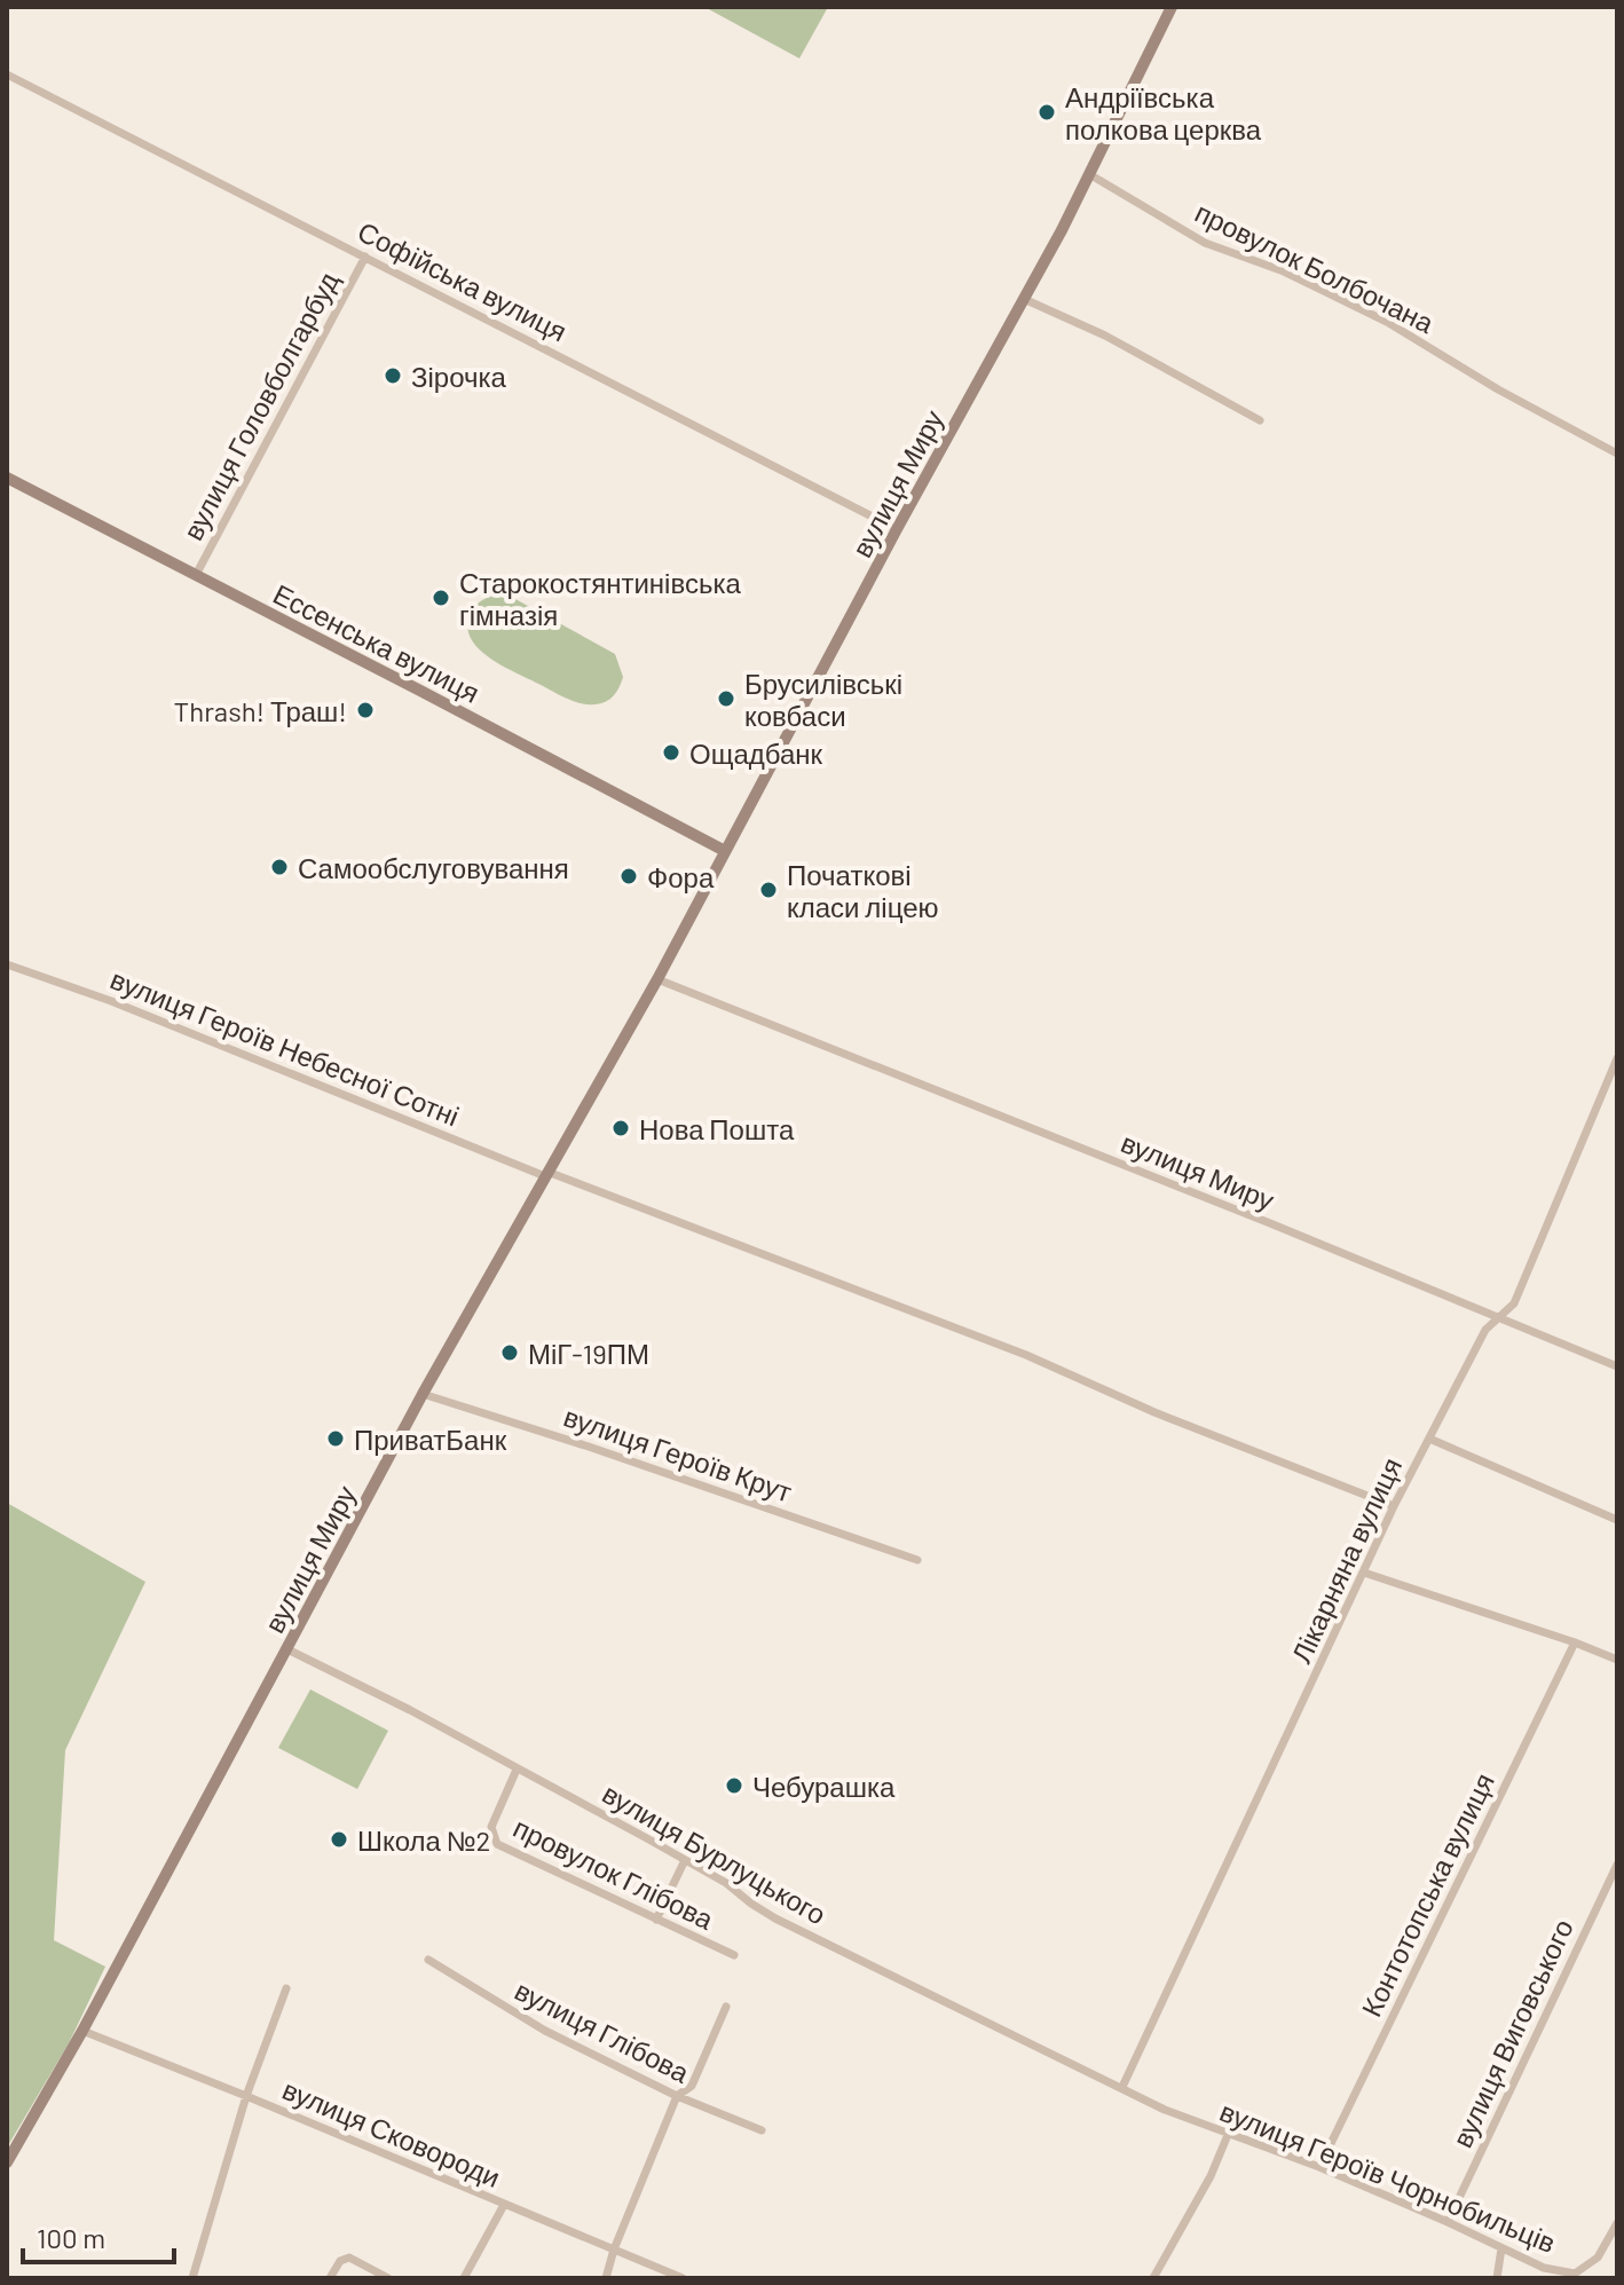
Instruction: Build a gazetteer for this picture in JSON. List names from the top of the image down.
{
  "streets": {
    "main road": ["вулиця Миру", "Ессенська вулиця"],
    "street": [
      "провулок Болбочана",
      "Софійська вулиця",
      "вулиця Головболгарбуд",
      "вулиця Героїв Небесної Сотні",
      "вулиця Героїв Крут",
      "Лікарняна вулиця",
      "вулиця Бурлуцького",
      "провулок Глібова",
      "Контотопська вулиця",
      "вулиця Глібова",
      "вулиця Виговського",
      "вулиця Сковороди",
      "вулиця Героїв Чорнобильців"
    ]
  },
  "crossings": [
    ["провулок Болбочана", "вулиця Миру"],
    ["Софійська вулиця", "вулиця Головболгарбуд"],
    ["Софійська вулиця", "вулиця Миру"],
    ["вулиця Головболгарбуд", "Ессенська вулиця"],
    ["вулиця Миру", "Ессенська вулиця"],
    ["вулиця Миру", "вулиця Героїв Небесної Сотні"],
    ["вулиця Миру", "вулиця Героїв Крут"],
    ["вулиця Миру", "Лікарняна вулиця"],
    ["вулиця Миру", "вулиця Бурлуцького"],
    ["вулиця Миру", "вулиця Сковороди"],
    ["вулиця Героїв Небесної Сотні", "Лікарняна вулиця"],
    ["Лікарняна вулиця", "вулиця Бурлуцького"],
    ["Лікарняна вулиця", "вулиця Героїв Чорнобильців"],
    ["вулиця Бурлуцького", "провулок Глібова"],
    ["вулиця Бурлуцького", "вулиця Героїв Чорнобильців"],
    ["Контотопська вулиця", "вулиця Героїв Чорнобильців"],
    ["вулиця Виговського", "вулиця Героїв Чорнобильців"]
  ],
  "places": [
    "Андріївська полкова церква",
    "Зірочка",
    "Старокостянтинівська гімназія",
    "Брусилівські ковбаси",
    "Thrash! Траш!",
    "Ощадбанк",
    "Самообслуговування",
    "Фора",
    "Початкові класи ліцею",
    "Нова Пошта",
    "МіГ-19ПМ",
    "ПриватБанк",
    "Чебурашка",
    "Школа №2"
  ],
  "scale_bar": "100 m"
}
